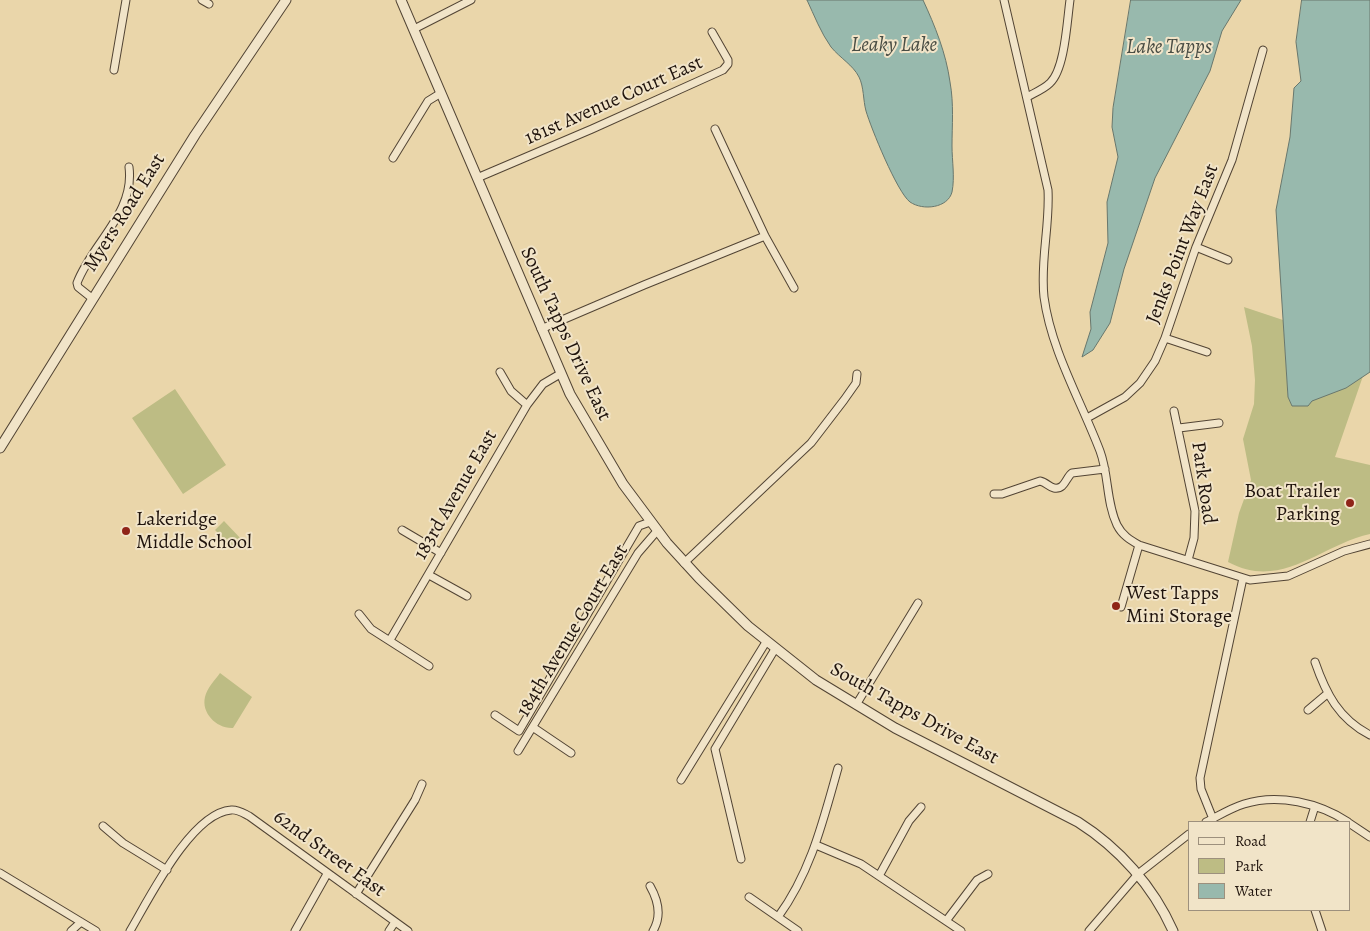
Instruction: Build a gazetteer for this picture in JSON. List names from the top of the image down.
{
  "streets": {
    "street": [
      "181st Avenue Court East",
      "Myers Road East",
      "Jenks Point Way East",
      "South Tapps Drive East",
      "Park Road",
      "183rd Avenue East",
      "184th Avenue Court East",
      "62nd Street East"
    ]
  },
  "crossings": [
    ["181st Avenue Court East", "South Tapps Drive East"],
    ["South Tapps Drive East", "183rd Avenue East"],
    ["South Tapps Drive East", "184th Avenue Court East"]
  ],
  "water": ["Leaky Lake", "Lake Tapps"],
  "places": ["Boat Trailer Parking", "Lakeridge Middle School", "West Tapps Mini Storage"],
  "legend": ["Road", "Park", "Water"]
}
